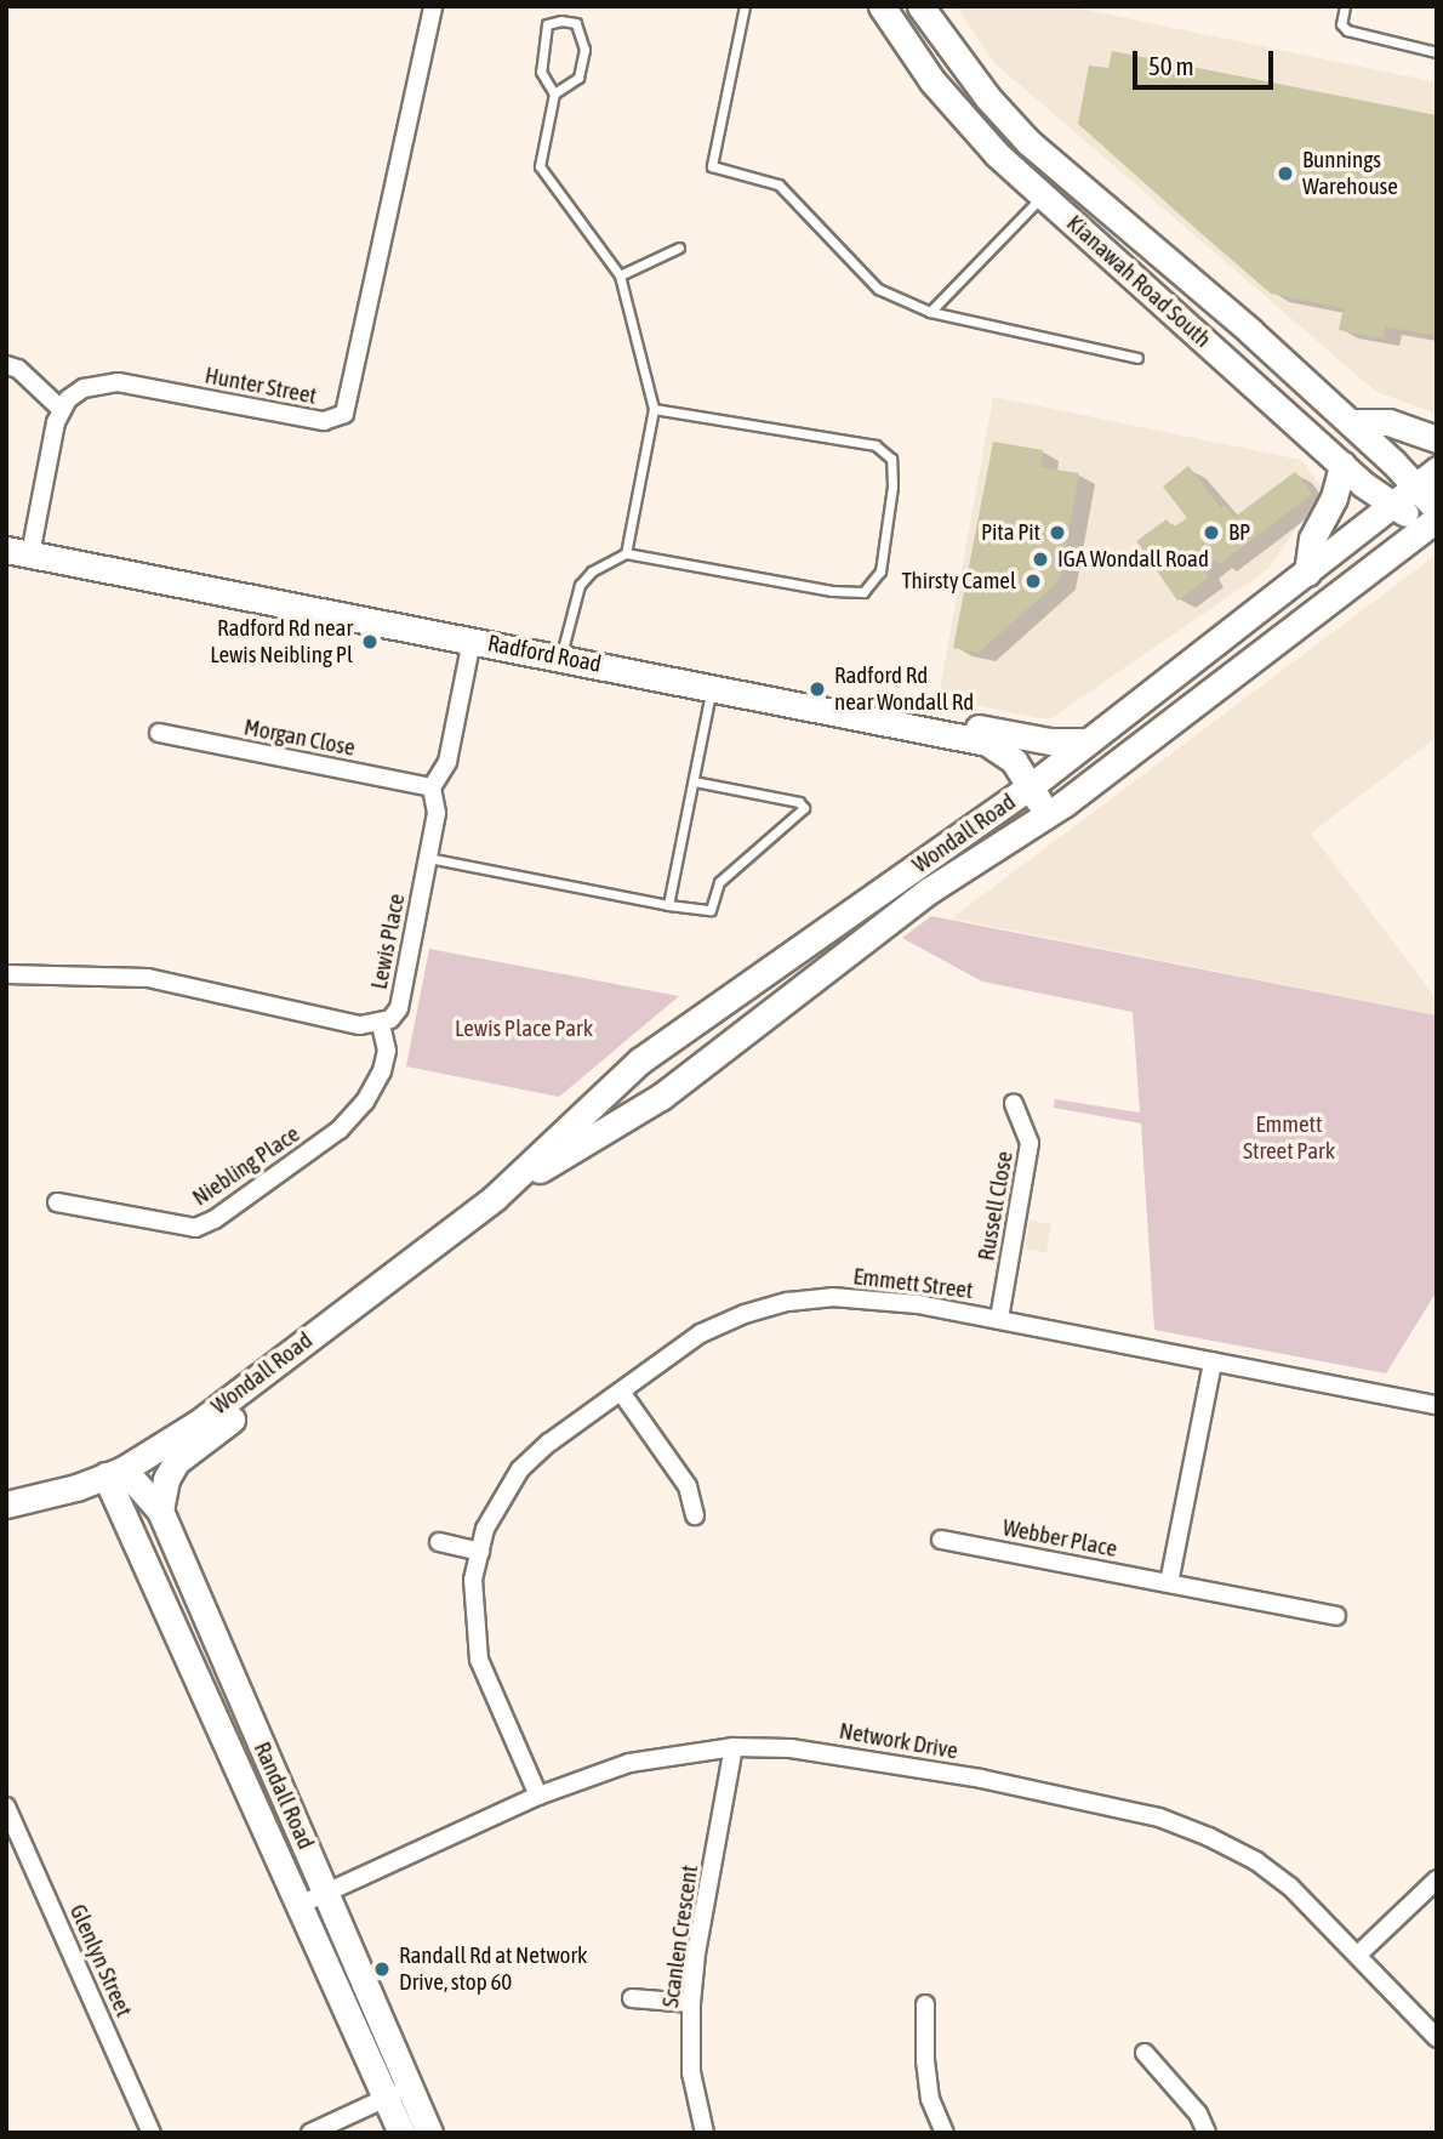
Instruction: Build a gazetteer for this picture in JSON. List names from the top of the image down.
{
  "streets": {
    "main road": [
      "Kianawah Road South",
      "Radford Road",
      "Wondall Road",
      "Randall Road"
    ],
    "street": [
      "Hunter Street",
      "Morgan Close",
      "Lewis Place",
      "Niebling Place",
      "Russell Close",
      "Emmett Street",
      "Webber Place",
      "Network Drive",
      "Scanlen Crescent",
      "Glenlyn Street"
    ]
  },
  "crossings": [
    ["Kianawah Road South", "Wondall Road"],
    ["Radford Road", "Wondall Road"],
    ["Radford Road", "Lewis Place"],
    ["Morgan Close", "Lewis Place"],
    ["Wondall Road", "Randall Road"],
    ["Lewis Place", "Niebling Place"],
    ["Russell Close", "Emmett Street"],
    ["Emmett Street", "Network Drive"],
    ["Network Drive", "Randall Road"],
    ["Network Drive", "Scanlen Crescent"]
  ],
  "parks": ["Lewis Place Park", "Emmett Street Park"],
  "places": [
    "Bunnings Warehouse",
    "Pita Pit",
    "BP",
    "IGA Wondall Road",
    "Thirsty Camel",
    "Radford Rd near Lewis Neibling Pl",
    "Radford Rd near Wondall Rd",
    "Randall Rd at Network Drive, stop 60"
  ],
  "scale_bar": "50 m"
}
